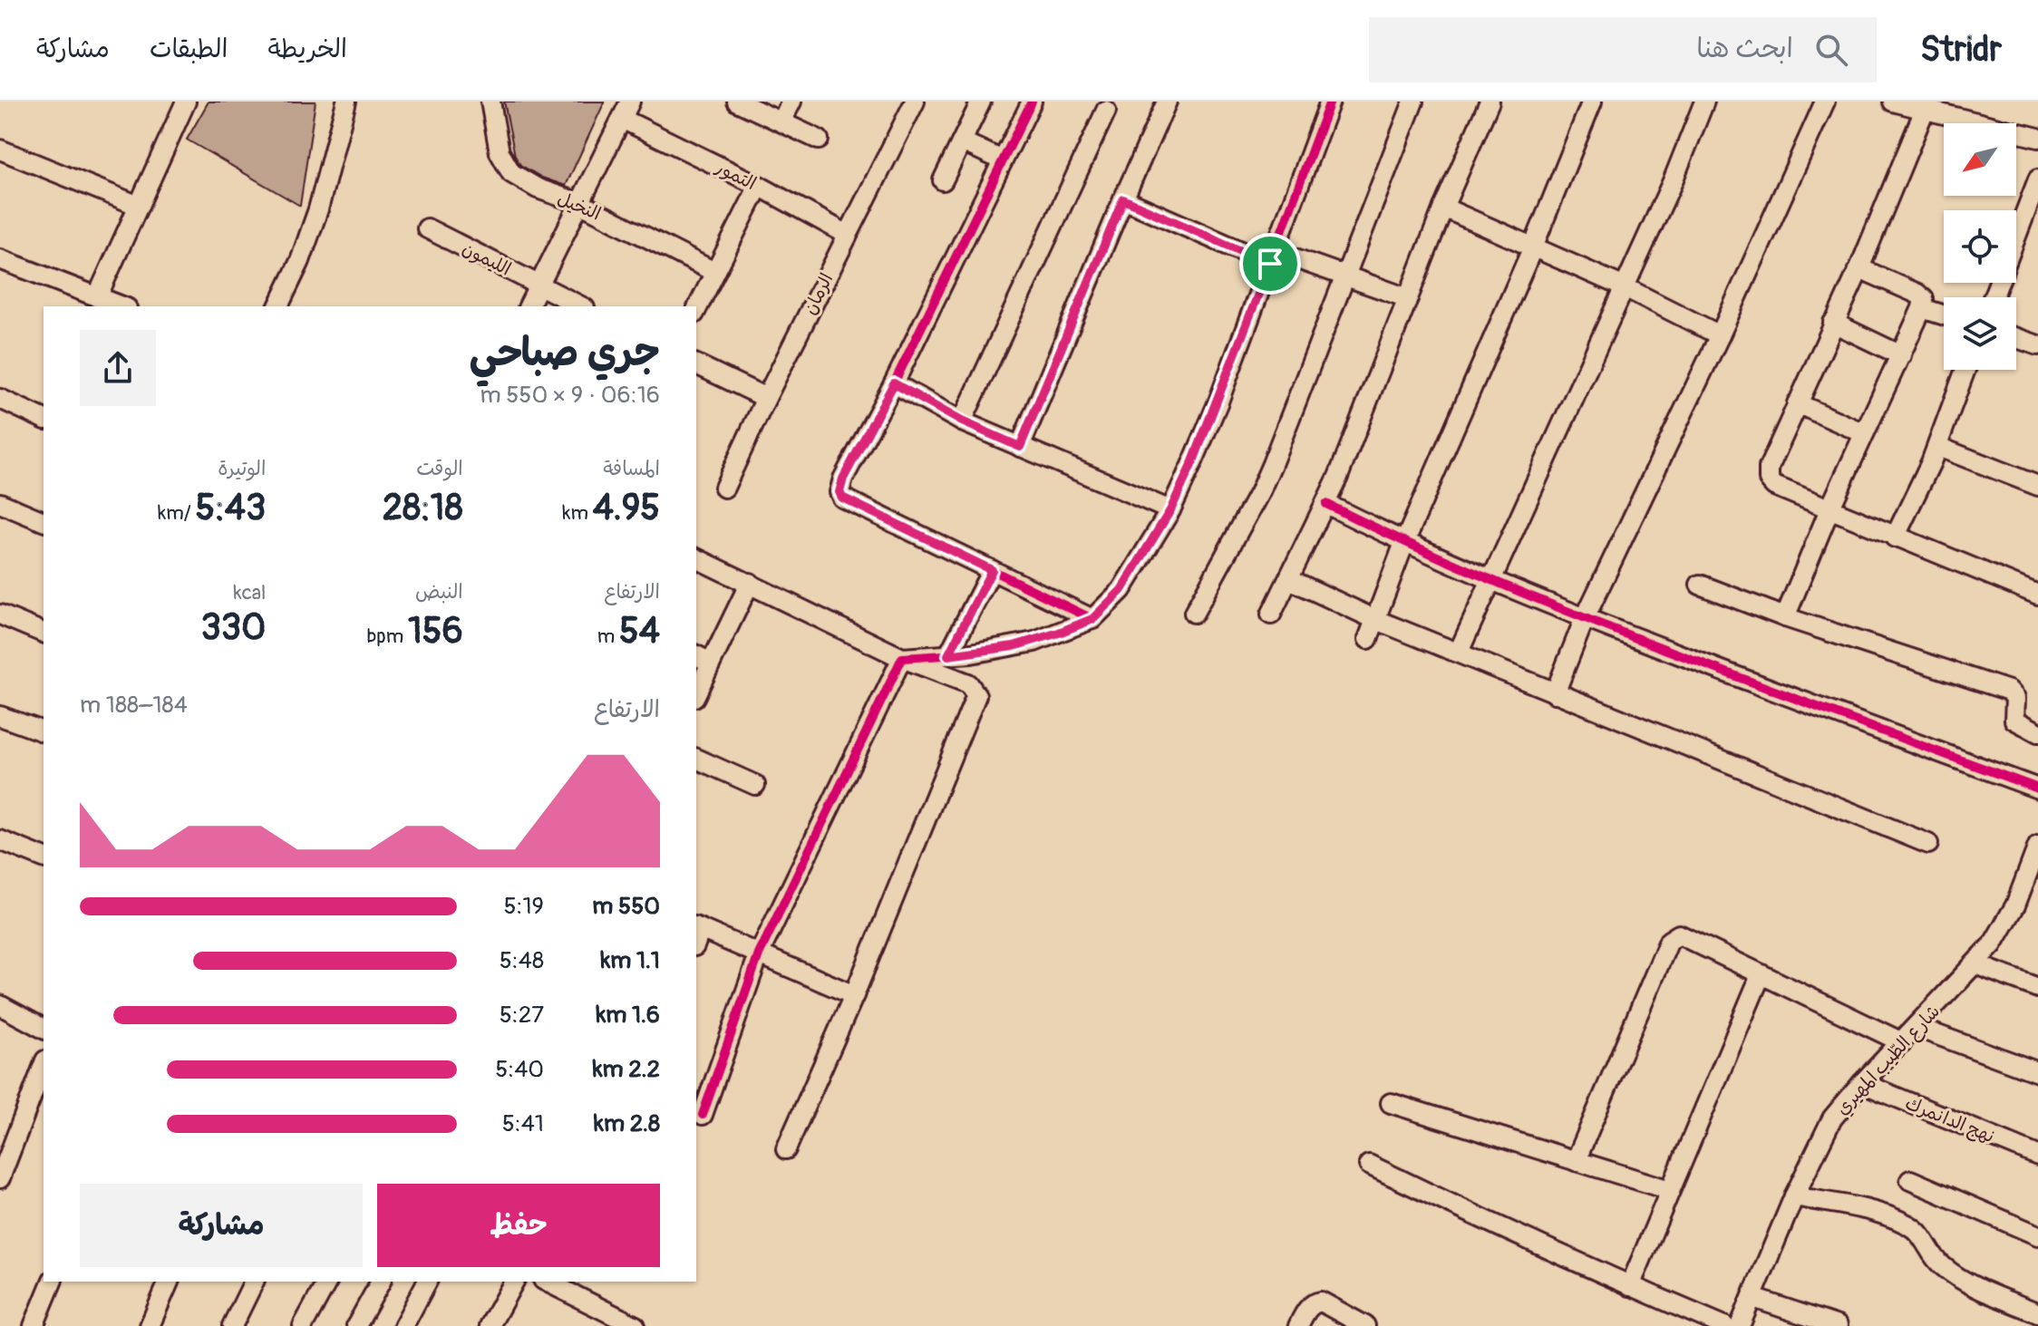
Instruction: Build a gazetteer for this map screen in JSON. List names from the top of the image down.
{
  "streets": {
    "street": [
      "التمور",
      "النخيل",
      "الليمون",
      "الرمان",
      "شارع الطّيب المهيري",
      "نهج الدانمرك"
    ]
  },
  "crossings": [
    ["التمور", "الرمان"],
    ["شارع الطّيب المهيري", "نهج الدانمرك"]
  ],
  "north": "bottom left",
  "page": {
    "header": "Stridr",
    "search": "ابحث هنا",
    "nav": ["الخريطة", "الطبقات", "مشاركة"],
    "heading": ["جري صباحي", "06:16 · 9 × 550 m"],
    "stats": [
      ["المسافة", "4.95 km"],
      ["الوقت", "28:18"],
      ["الوتيرة", "5:43 /km"],
      ["الارتفاع", "54 m"],
      ["النبض", "156 bpm"],
      ["kcal", "330"]
    ],
    "chart": ["الارتفاع", "184–188 m"],
    "list": [
      {
        "name": "550 m",
        "note": "5:19"
      },
      {
        "name": "1.1 km",
        "note": "5:48"
      },
      {
        "name": "1.6 km",
        "note": "5:27"
      },
      {
        "name": "2.2 km",
        "note": "5:40"
      },
      {
        "name": "2.8 km",
        "note": "5:41"
      }
    ],
    "buttons": ["حفظ", "مشاركة"]
  }
}
